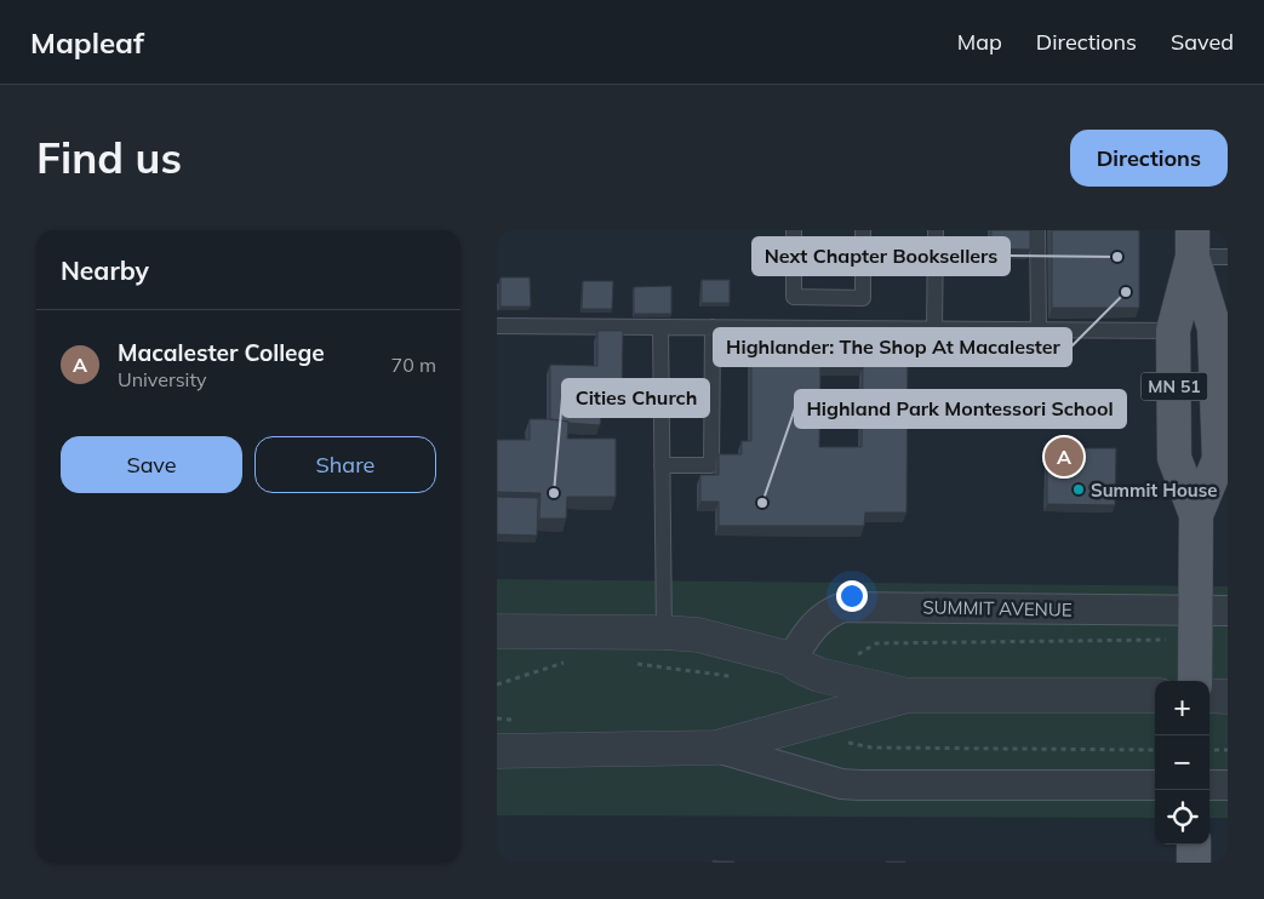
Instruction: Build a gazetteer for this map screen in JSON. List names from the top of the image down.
{
  "streets": {
    "main road": ["MN 51"],
    "street": ["SUMMIT AVENUE"]
  },
  "crossings": [
    ["MN 51", "SUMMIT AVENUE"]
  ],
  "places": [
    "Next Chapter Booksellers",
    "Highlander: The Shop At Macalester",
    "Summit House",
    "Cities Church",
    "Highland Park Montessori School"
  ],
  "page": {
    "header": "Mapleaf",
    "nav": ["Map", "Directions", "Saved"],
    "buttons": [
      "Directions",
      ["Save", "Share"]
    ],
    "title": "Find us",
    "heading": "Nearby",
    "list": [
      {
        "mark": "A",
        "name": "Macalester College",
        "note": "University",
        "value": "70 m"
      }
    ],
    "pins": "A",
    "map_buttons": ["+", "−"]
  }
}
